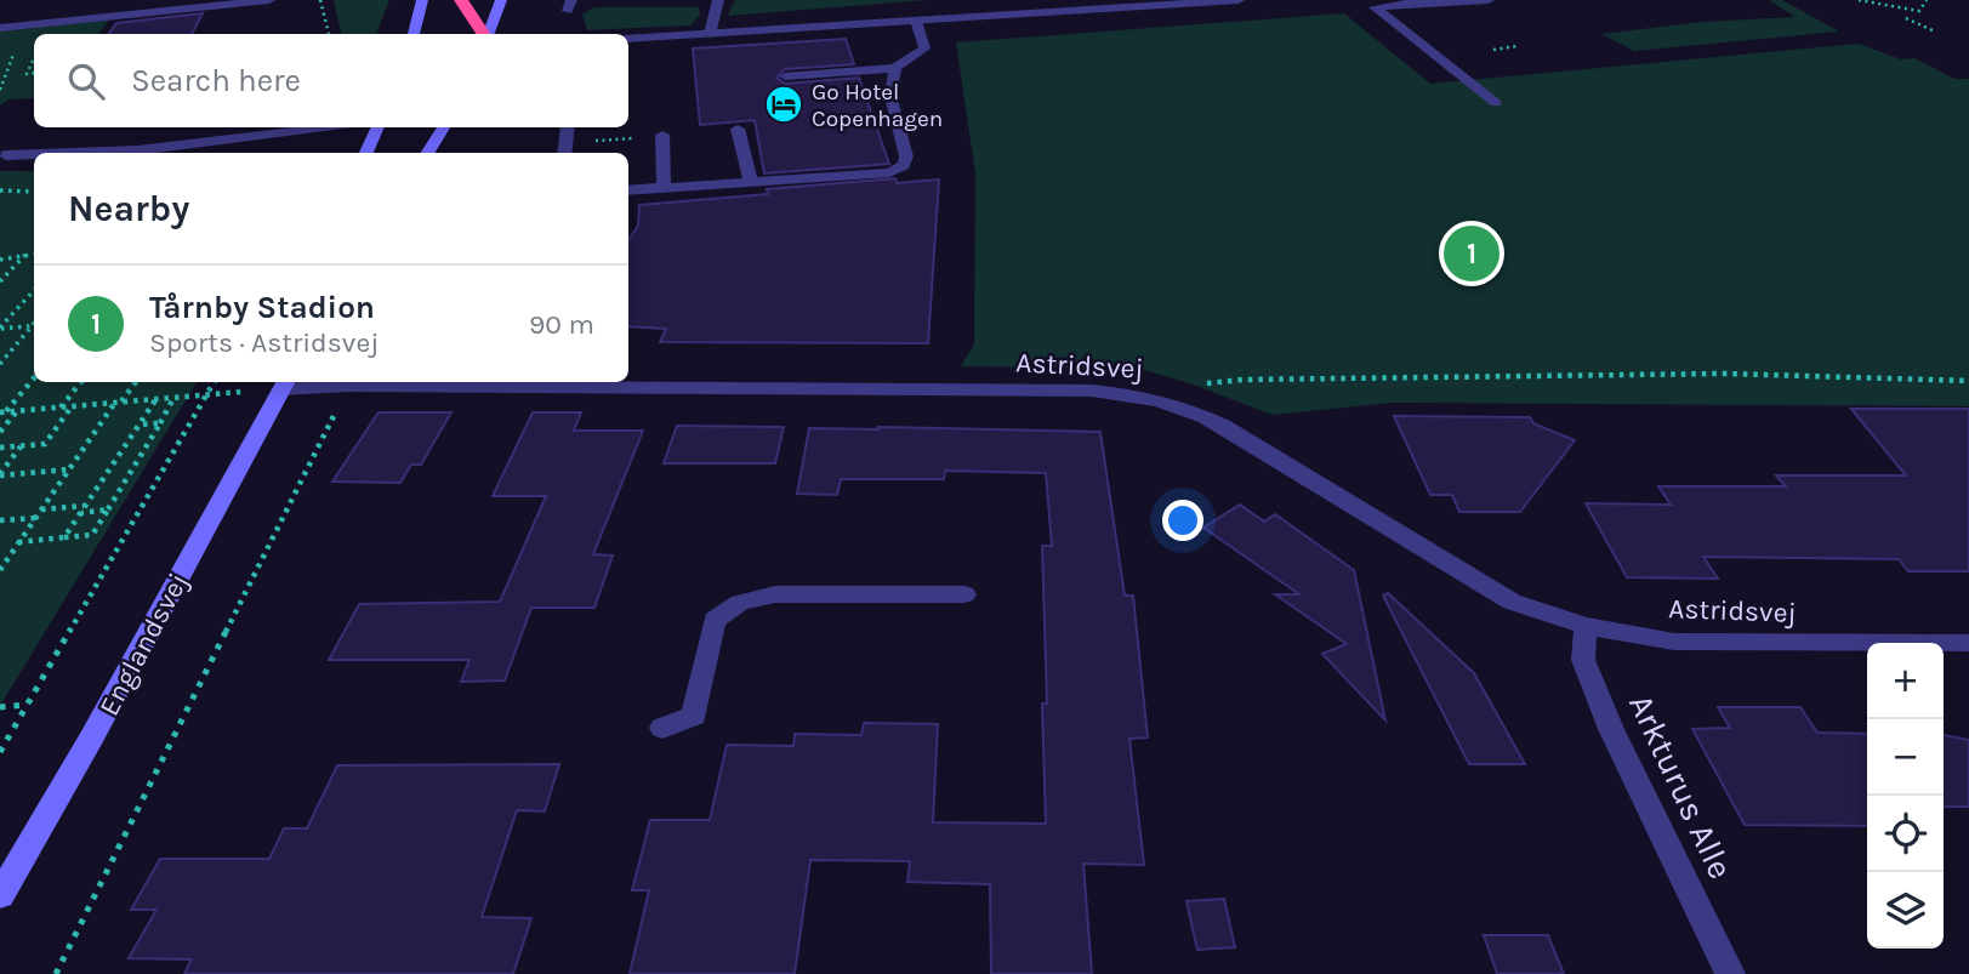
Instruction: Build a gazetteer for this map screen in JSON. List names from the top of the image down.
{
  "streets": {
    "main road": ["Englandsvej"],
    "street": ["Astridsvej", "Arkturus Alle"]
  },
  "crossings": [
    ["Astridsvej", "Englandsvej"],
    ["Astridsvej", "Arkturus Alle"]
  ],
  "places": {
    "hotel": ["Go Hotel Copenhagen"]
  },
  "page": {
    "search": "Search here",
    "heading": "Nearby",
    "pins": "1",
    "list": [
      {
        "mark": "1",
        "name": "Tårnby Stadion",
        "note": "Sports · Astridsvej",
        "value": "90 m"
      }
    ],
    "map_buttons": ["+", "−"]
  }
}
